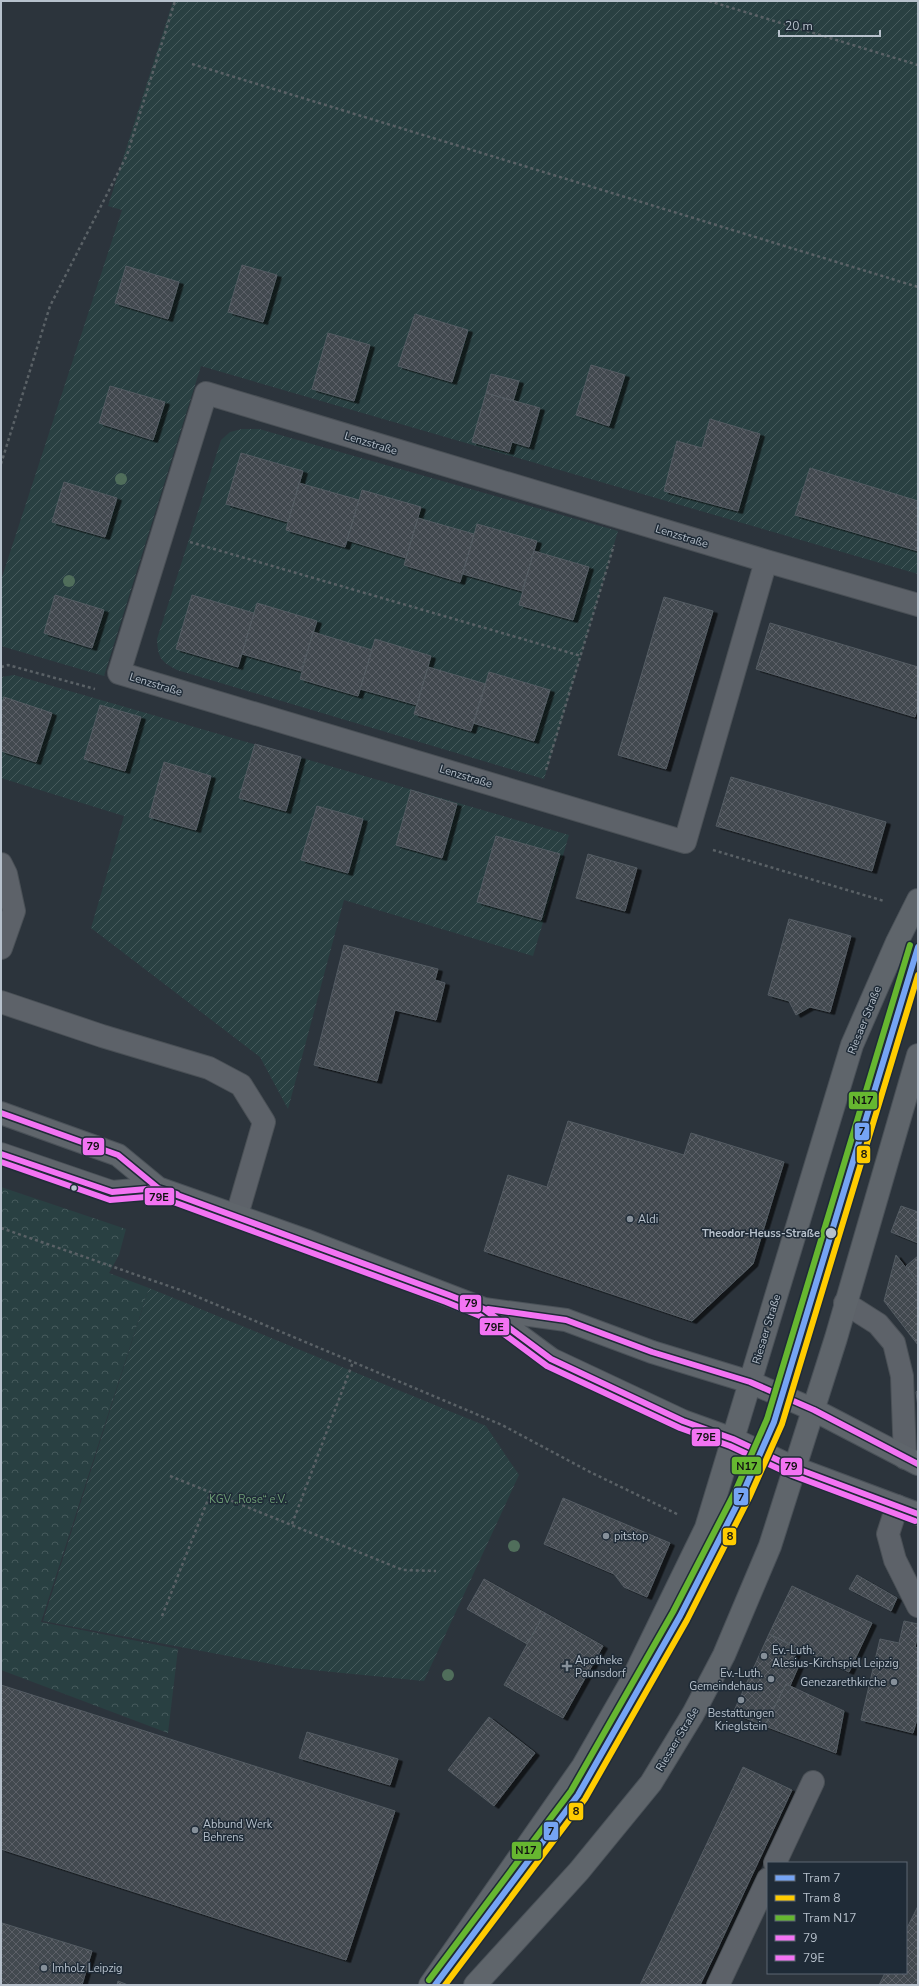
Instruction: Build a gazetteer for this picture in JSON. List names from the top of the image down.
{
  "streets": {
    "main road": ["Riesaer Straße"],
    "street": ["Lenzstraße"]
  },
  "parks": ["KGV „Rose“ e.V."],
  "places": {
    "other": [
      "Aldi",
      "Theodor-Heuss-Straße",
      "pitstop",
      "Ev.-Luth. Alesius-Kirchspiel Leipzig",
      "Ev.-Luth. Gemeindehaus",
      "Genezarethkirche",
      "Bestattungen Krieglstein",
      "Abbund Werk Behrens",
      "Imholz Leipzig"
    ],
    "health": ["Apotheke Paunsdorf"]
  },
  "lines": [
    "tram line N17",
    "tram line 7",
    "tram line 8",
    "transit line 79",
    "transit line 79E"
  ],
  "legend": [
    "Tram 7",
    "Tram 8",
    "Tram N17",
    "79",
    "79E"
  ],
  "scale_bar": "20 m"
}
